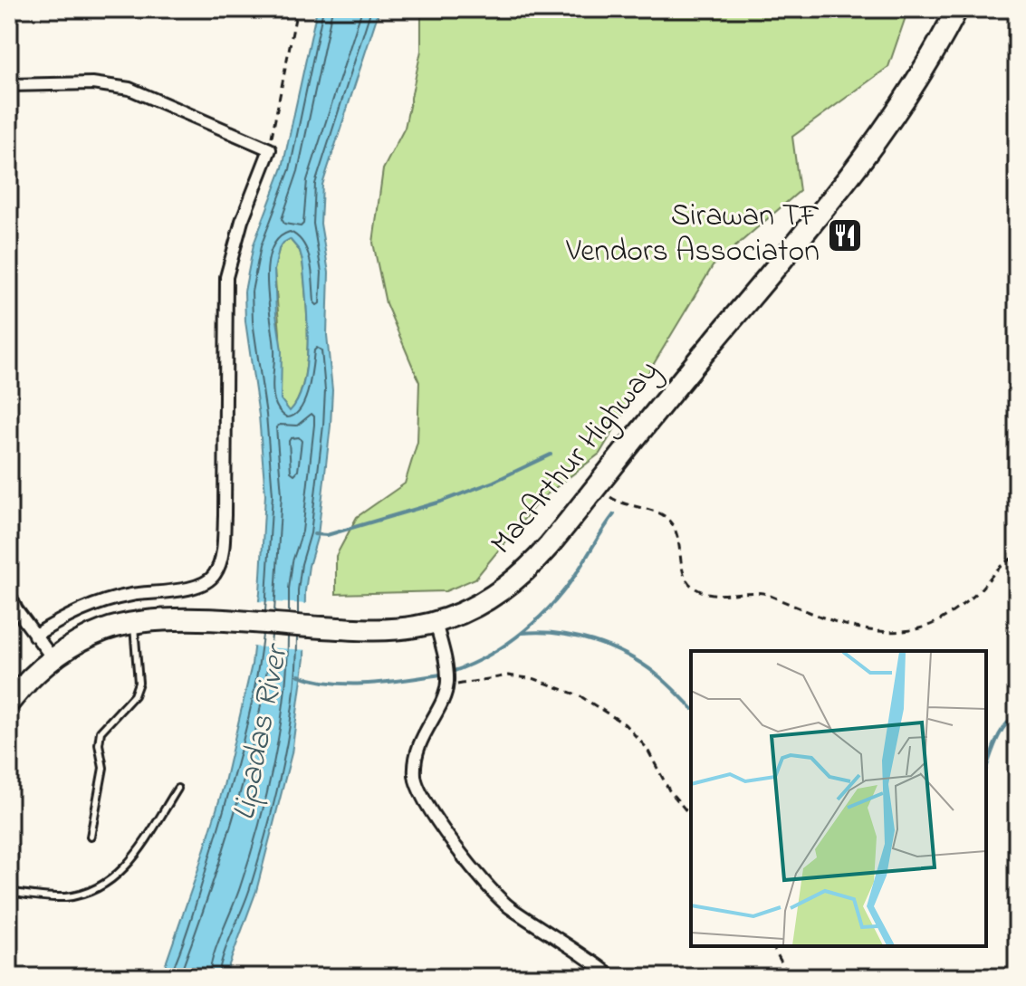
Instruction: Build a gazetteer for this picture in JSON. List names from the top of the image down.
{
  "streets": {
    "highway": ["MacArthur Highway"]
  },
  "water": ["Lipadas River"],
  "places": {
    "restaurant": ["Sirawan TF Vendors Associaton"]
  }
}
